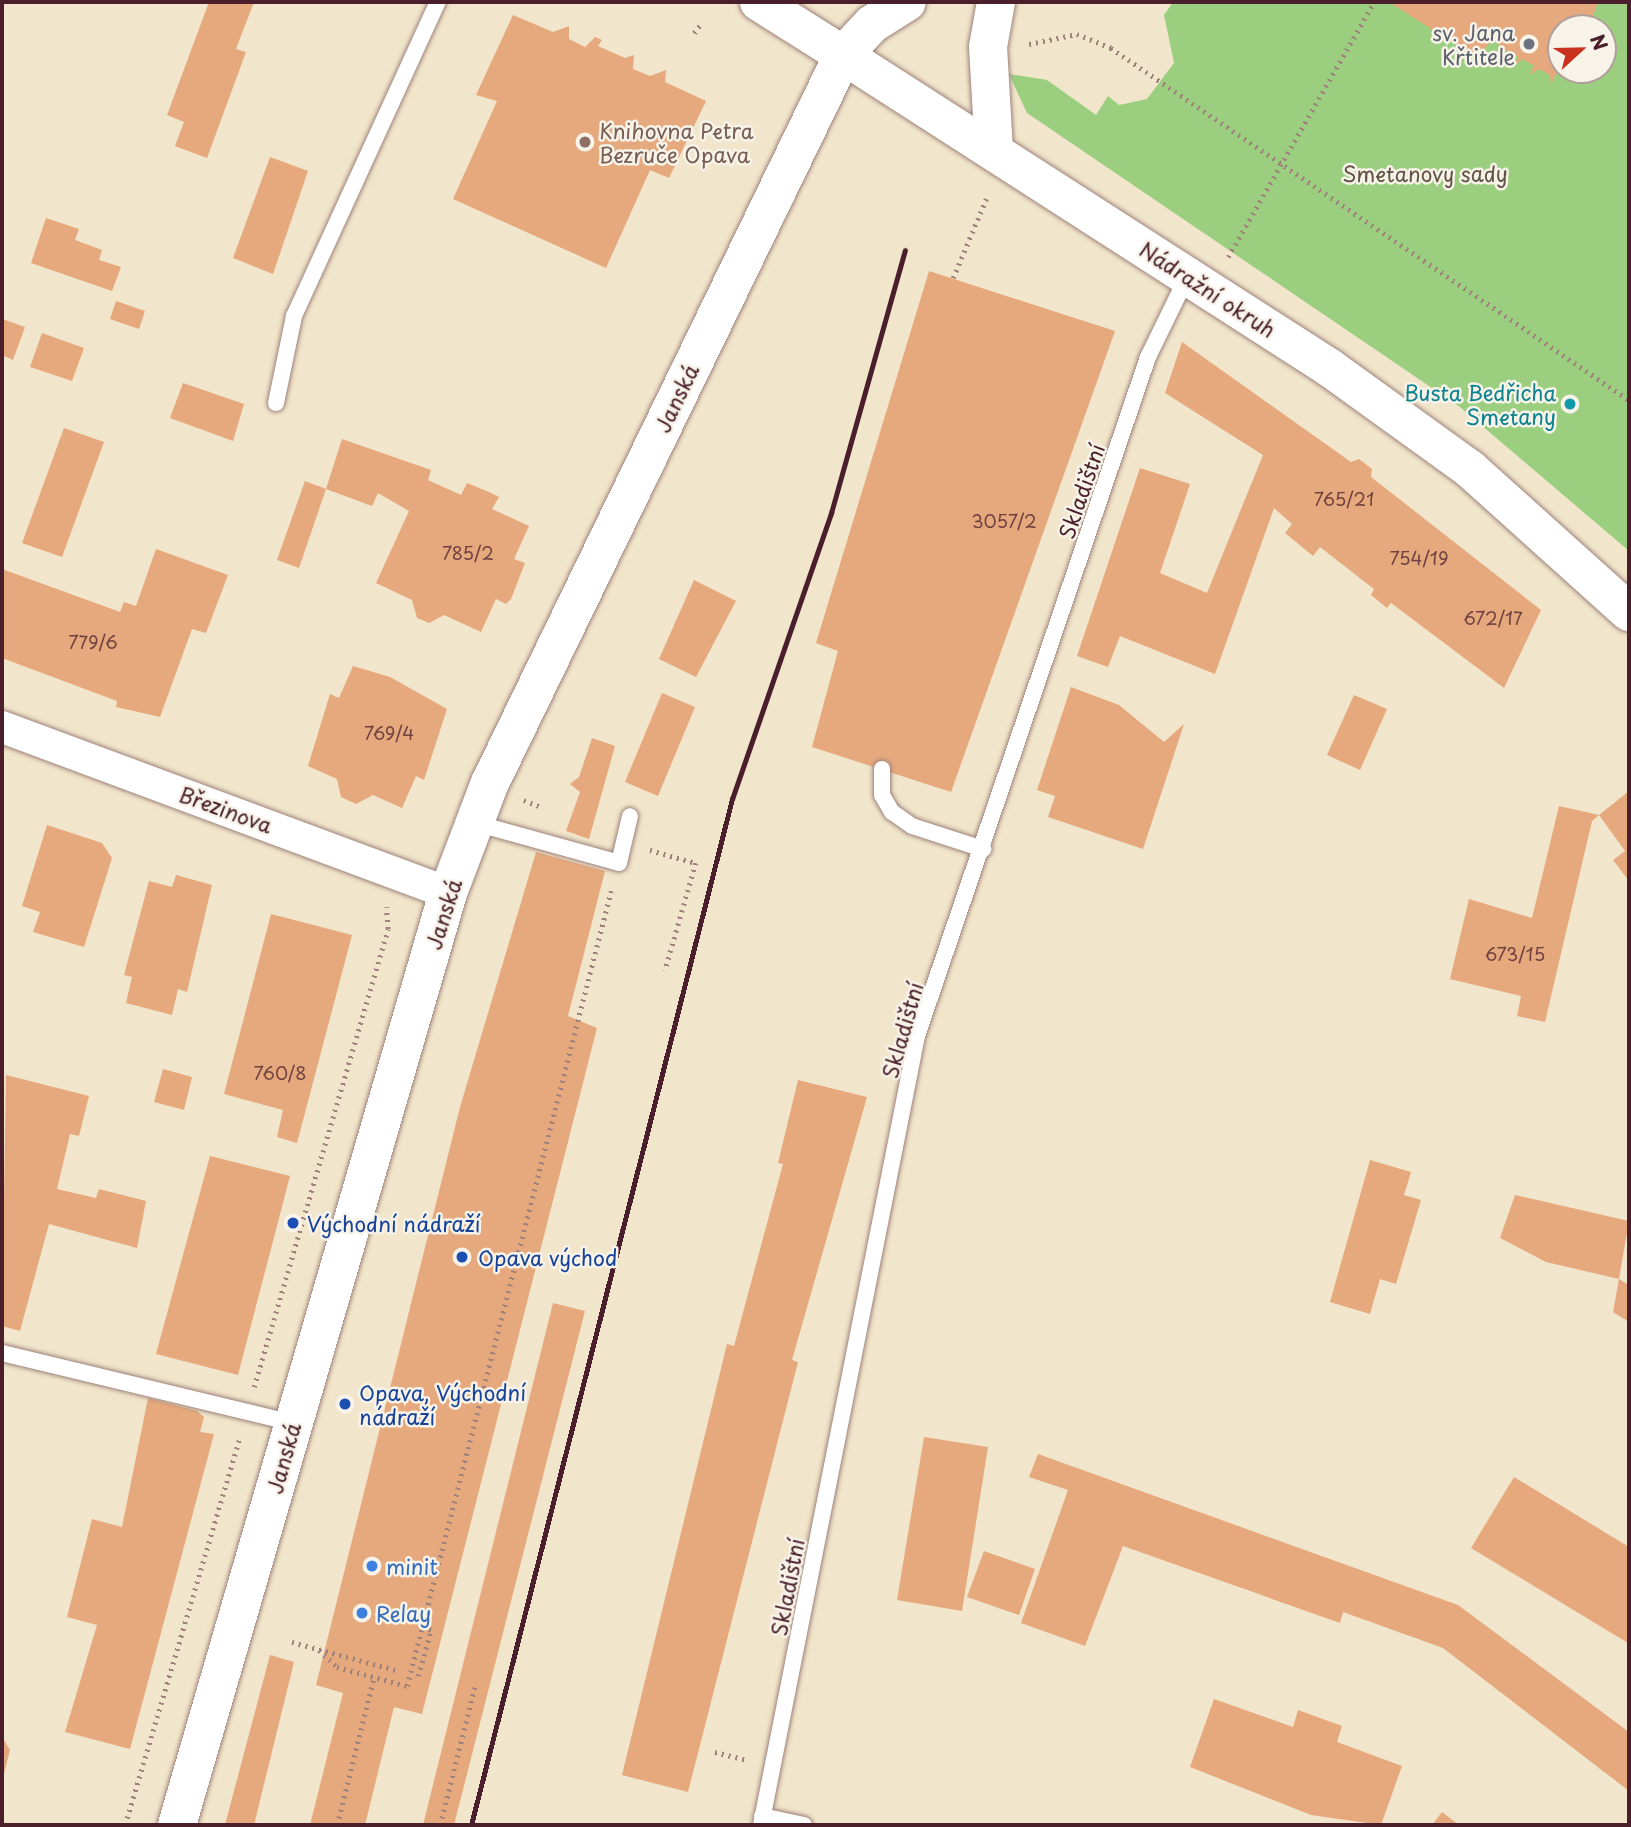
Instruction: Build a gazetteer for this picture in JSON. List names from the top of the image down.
{
  "streets": {
    "main road": ["Nádražní okruh", "Janská"],
    "street": ["Březinova"],
    "lane": ["Skladištní"]
  },
  "crossings": [
    ["Nádražní okruh", "Janská"],
    ["Nádražní okruh", "Skladištní"],
    ["Janská", "Březinova"]
  ],
  "parks": ["Smetanovy sady"],
  "places": [
    "sv. Jana Křtitele",
    "Knihovna Petra Bezruče Opava",
    "Busta Bedřicha Smetany",
    "Východní nádraží",
    "Opava východ",
    "Opava, Východní nádraží",
    "minit",
    "Relay"
  ],
  "house_numbers": [
    "765/21",
    "3057/2",
    "785/2",
    "754/19",
    "672/17",
    "779/6",
    "769/4",
    "673/15",
    "760/8"
  ],
  "north": "right"
}
